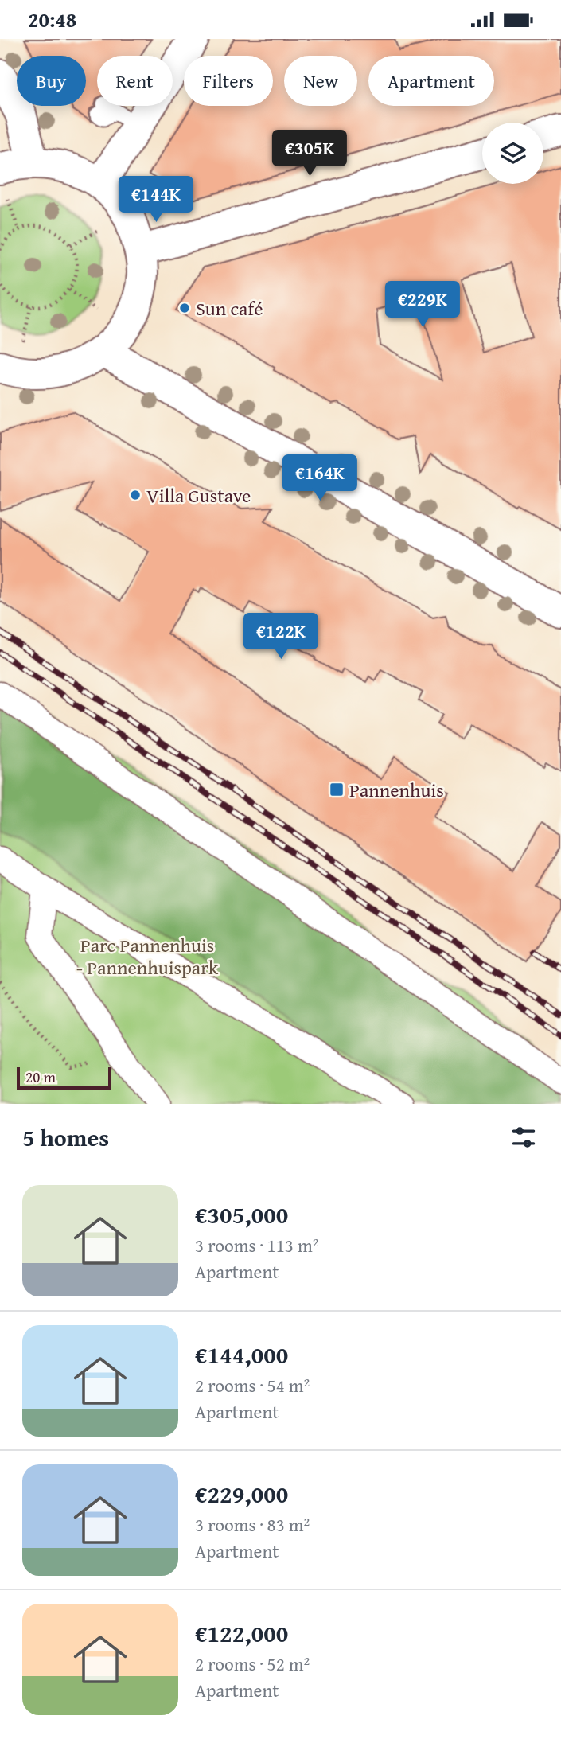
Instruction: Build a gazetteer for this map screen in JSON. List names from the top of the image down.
{
  "parks": ["Parc Pannenhuis - Pannenhuispark"],
  "places": {
    "other": ["Sun café", "Villa Gustave"],
    "transit": ["Pannenhuis"]
  },
  "scale_bar": "20 m",
  "page": {
    "status": "20:48",
    "chip": [
      "Buy",
      "Rent",
      "Filters",
      "New",
      "Apartment"
    ],
    "price": [
      "€305K",
      "€144K",
      "€229K",
      "€164K",
      "€122K"
    ],
    "scale": "20 m",
    "heading": "5 homes",
    "list": [
      {
        "name": "€305,000",
        "note": "3 rooms · 113 m² · Apartment"
      },
      {
        "name": "€144,000",
        "note": "2 rooms · 54 m² · Apartment"
      },
      {
        "name": "€229,000",
        "note": "3 rooms · 83 m² · Apartment"
      },
      {
        "name": "€122,000",
        "note": "2 rooms · 52 m² · Apartment"
      }
    ]
  }
}
